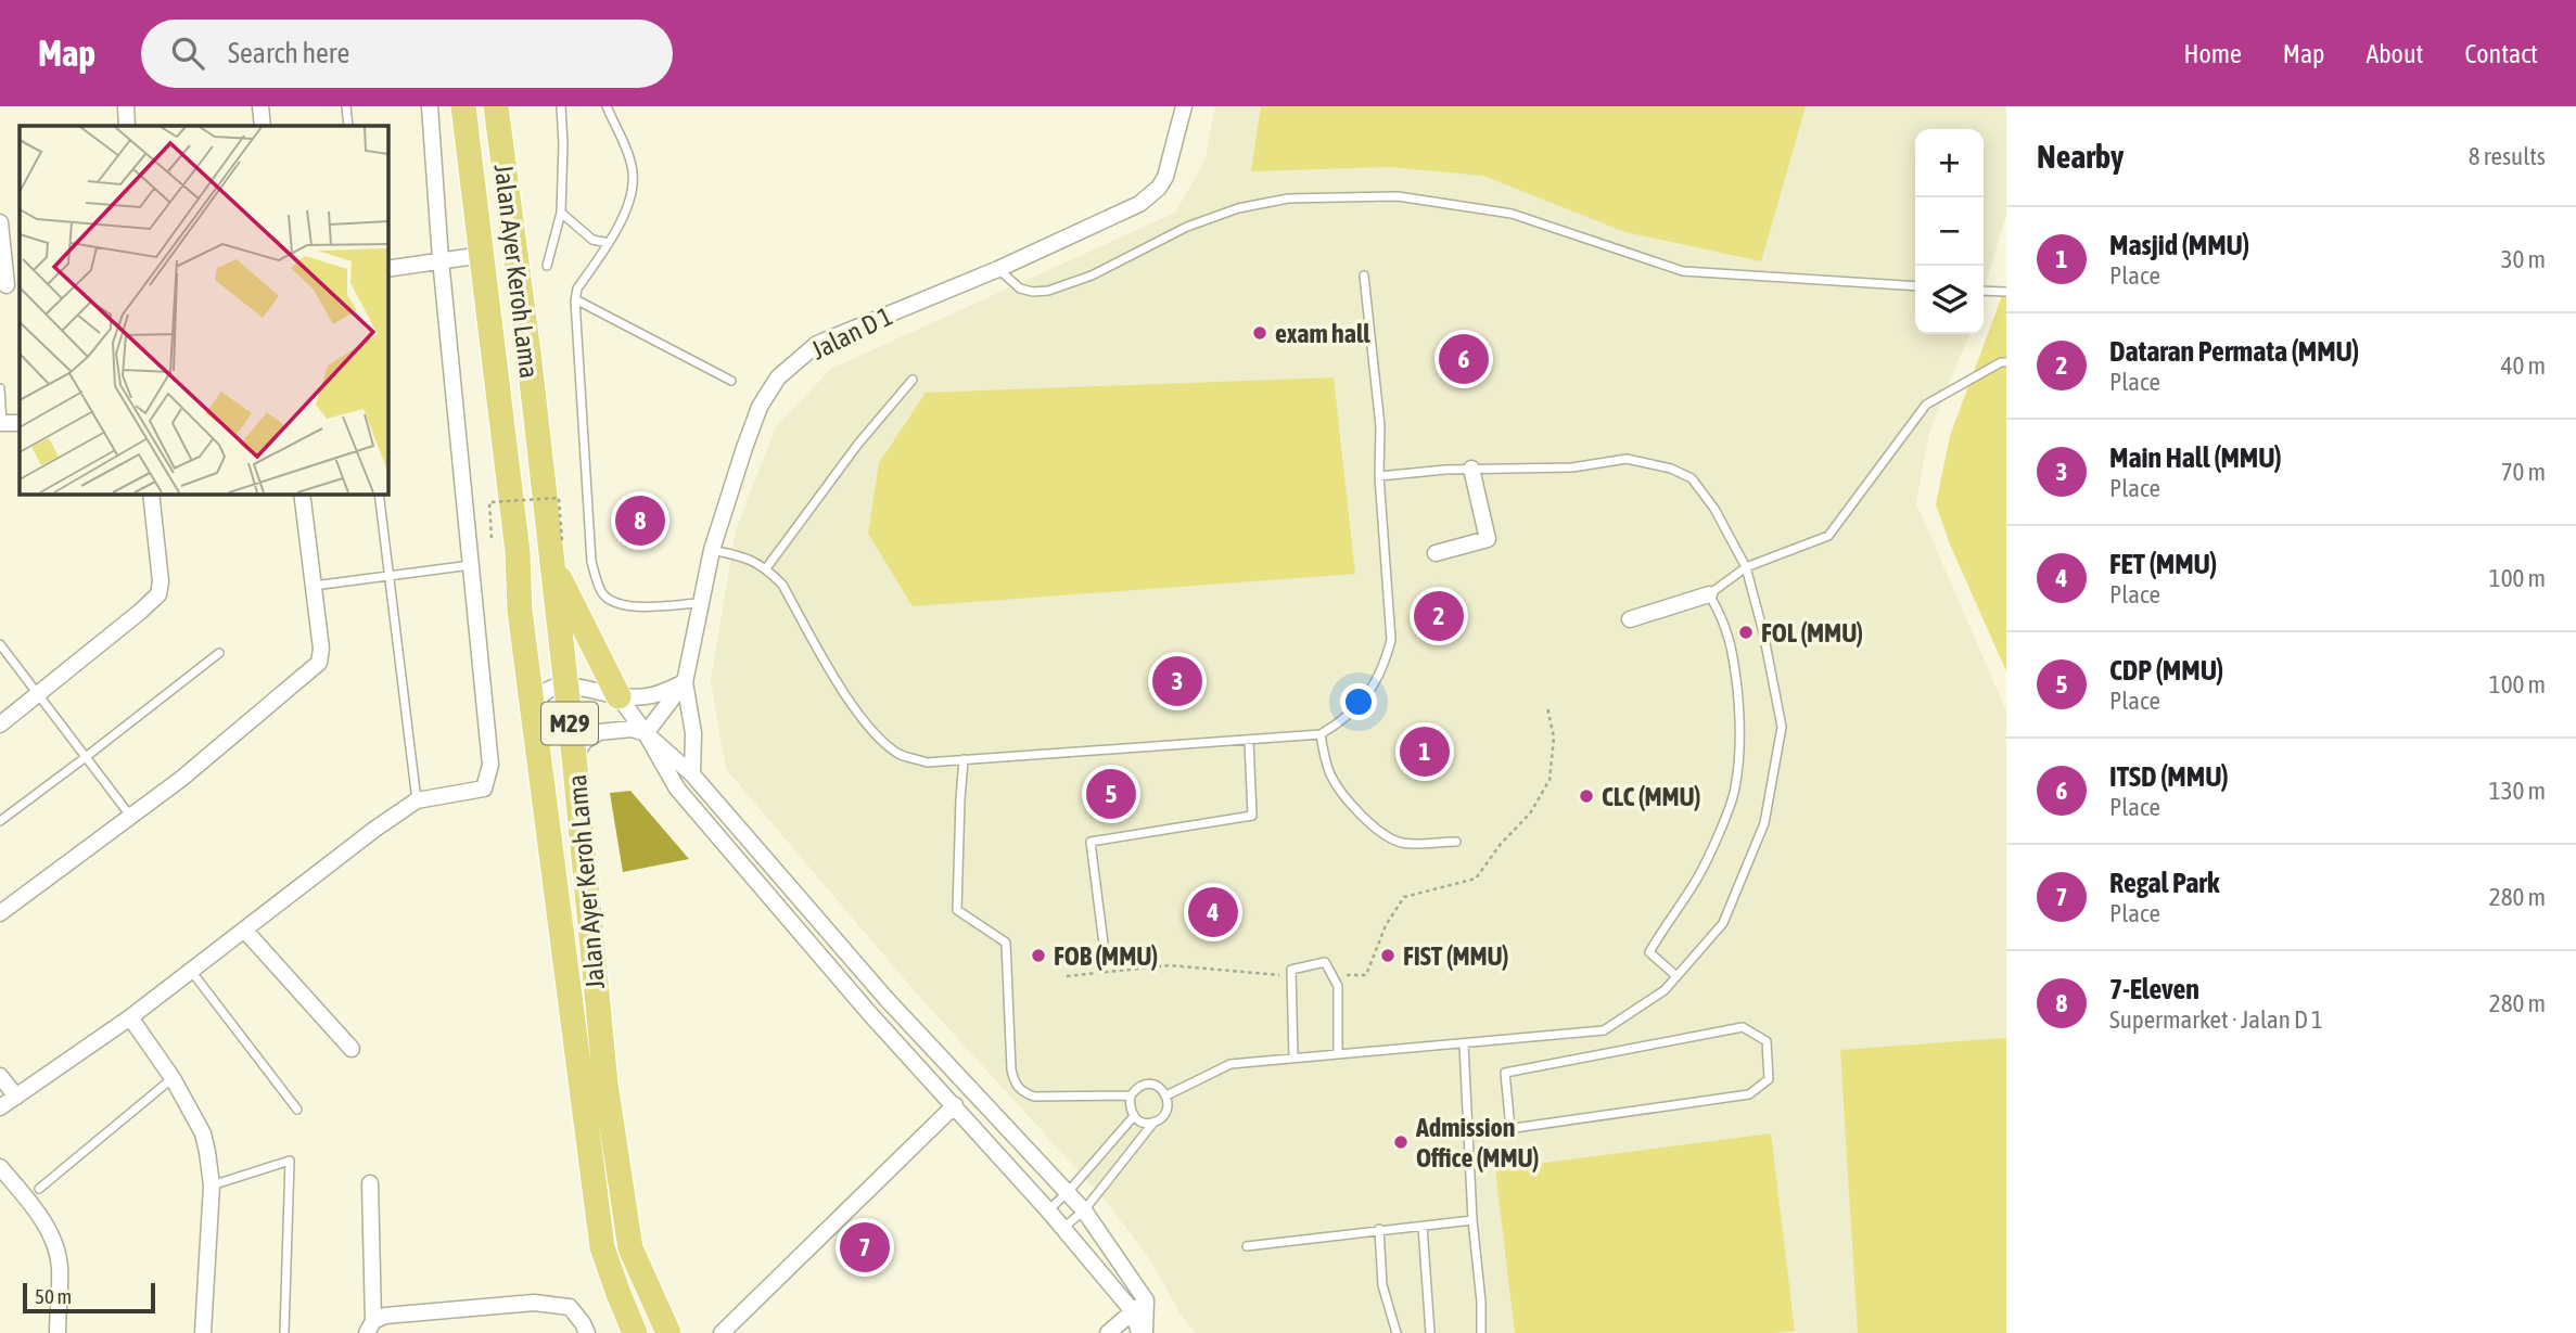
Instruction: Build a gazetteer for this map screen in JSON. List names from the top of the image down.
{
  "streets": {
    "main road": ["Jalan Ayer Keroh Lama", "M29"],
    "street": ["Jalan D 1"]
  },
  "places": [
    "exam hall",
    "FOL (MMU)",
    "CLC (MMU)",
    "FOB (MMU)",
    "FIST (MMU)",
    "Admission Office (MMU)"
  ],
  "scale_bar": "50 m",
  "page": {
    "header": "Map",
    "search": "Search here",
    "nav": [
      "Home",
      "Map",
      "About",
      "Contact"
    ],
    "heading": ["Nearby", "8 results"],
    "map_buttons": ["+", "−"],
    "list": [
      {
        "mark": "1",
        "name": "Masjid (MMU)",
        "note": "Place",
        "value": "30 m"
      },
      {
        "mark": "2",
        "name": "Dataran Permata (MMU)",
        "note": "Place",
        "value": "40 m"
      },
      {
        "mark": "3",
        "name": "Main Hall (MMU)",
        "note": "Place",
        "value": "70 m"
      },
      {
        "mark": "4",
        "name": "FET (MMU)",
        "note": "Place",
        "value": "100 m"
      },
      {
        "mark": "5",
        "name": "CDP (MMU)",
        "note": "Place",
        "value": "100 m"
      },
      {
        "mark": "6",
        "name": "ITSD (MMU)",
        "note": "Place",
        "value": "130 m"
      },
      {
        "mark": "7",
        "name": "Regal Park",
        "note": "Place",
        "value": "280 m"
      },
      {
        "mark": "8",
        "name": "7-Eleven",
        "note": "Supermarket · Jalan D 1",
        "value": "280 m"
      }
    ],
    "pins": [
      "6",
      "8",
      "2",
      "3",
      "1",
      "5",
      "4",
      "7"
    ],
    "scale": "50 m"
  }
}
